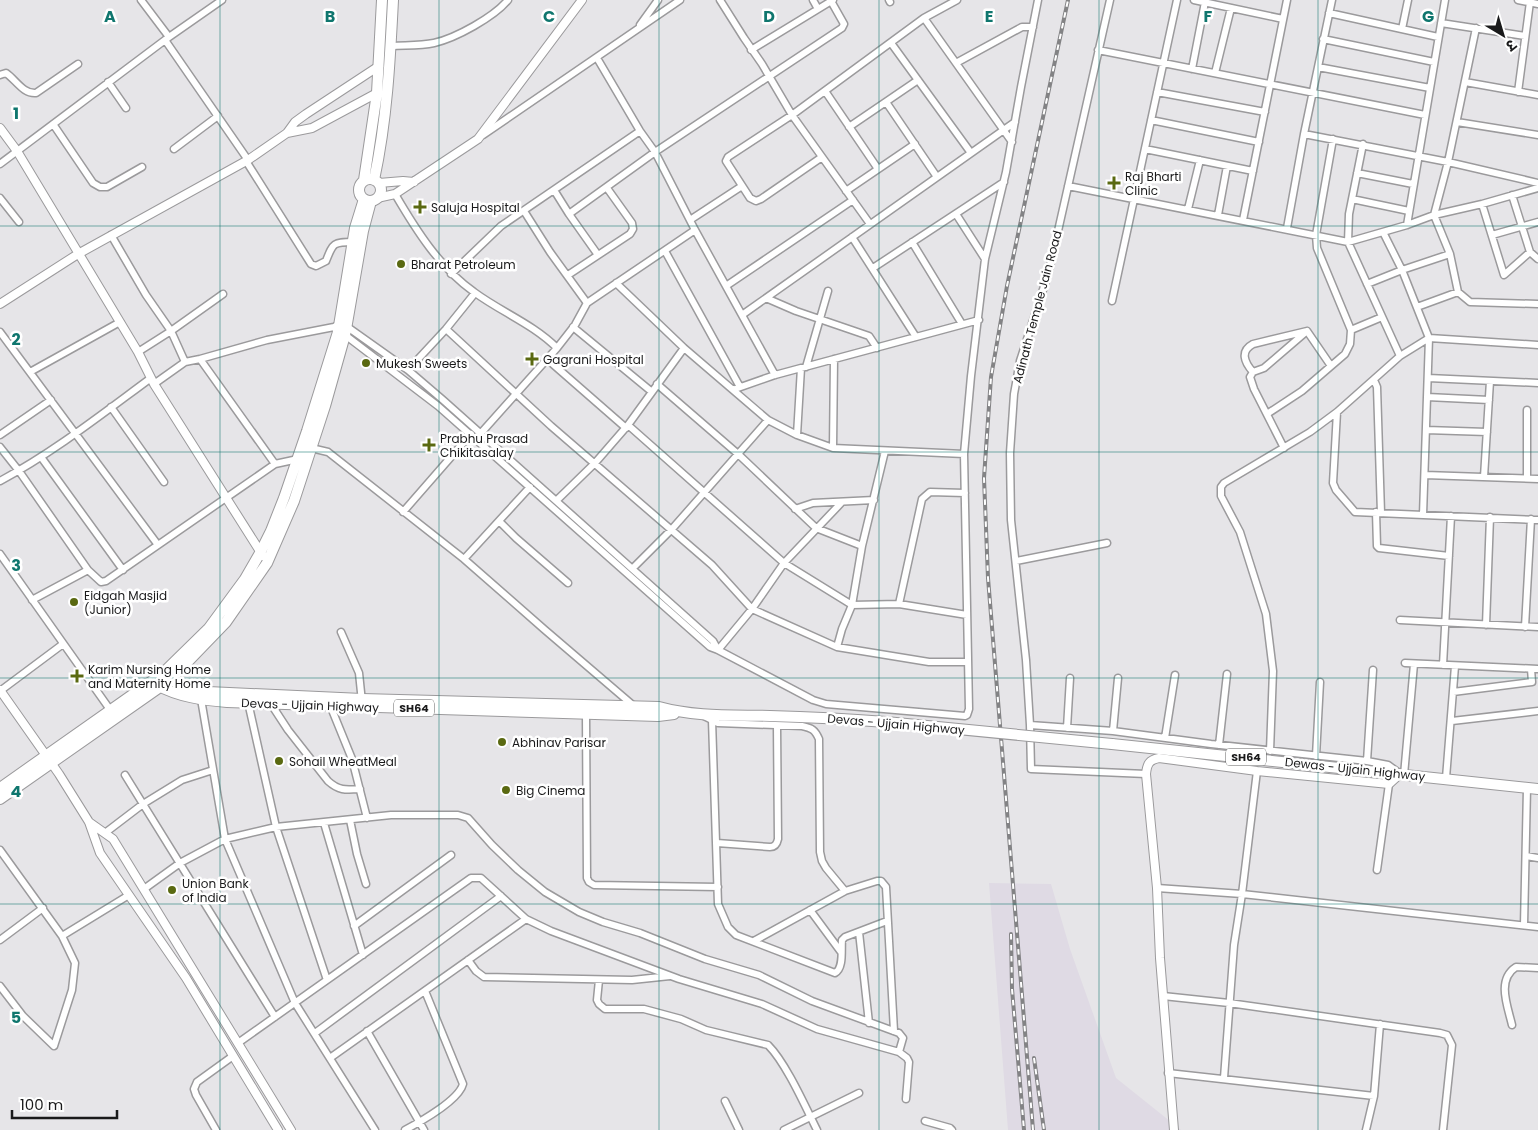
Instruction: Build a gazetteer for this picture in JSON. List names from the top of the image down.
{
  "streets": {
    "main road": ["Devas - Ujjain Highway", "SH64", "Dewas - Ujjain Highway"],
    "street": ["Adinath Temple Jain Road"]
  },
  "crossings": [
    ["Devas - Ujjain Highway", "Dewas - Ujjain Highway"]
  ],
  "places": {
    "health": [
      "Raj Bharti Clinic",
      "Saluja Hospital",
      "Gagrani Hospital",
      "Prabhu Prasad Chikitasalay",
      "Karim Nursing Home and Maternity Home"
    ],
    "other": [
      "Bharat Petroleum",
      "Mukesh Sweets",
      "Eidgah Masjid (Junior)",
      "Abhinav Parisar",
      "Sohail WheatMeal",
      "Big Cinema",
      "Union Bank of India"
    ]
  },
  "scale_bar": "100 m",
  "north": "bottom right",
  "grid": {
    "columns": [
      "A",
      "B",
      "C",
      "D",
      "E",
      "F",
      "G"
    ],
    "rows": [
      "1",
      "2",
      "3",
      "4",
      "5"
    ]
  }
}
